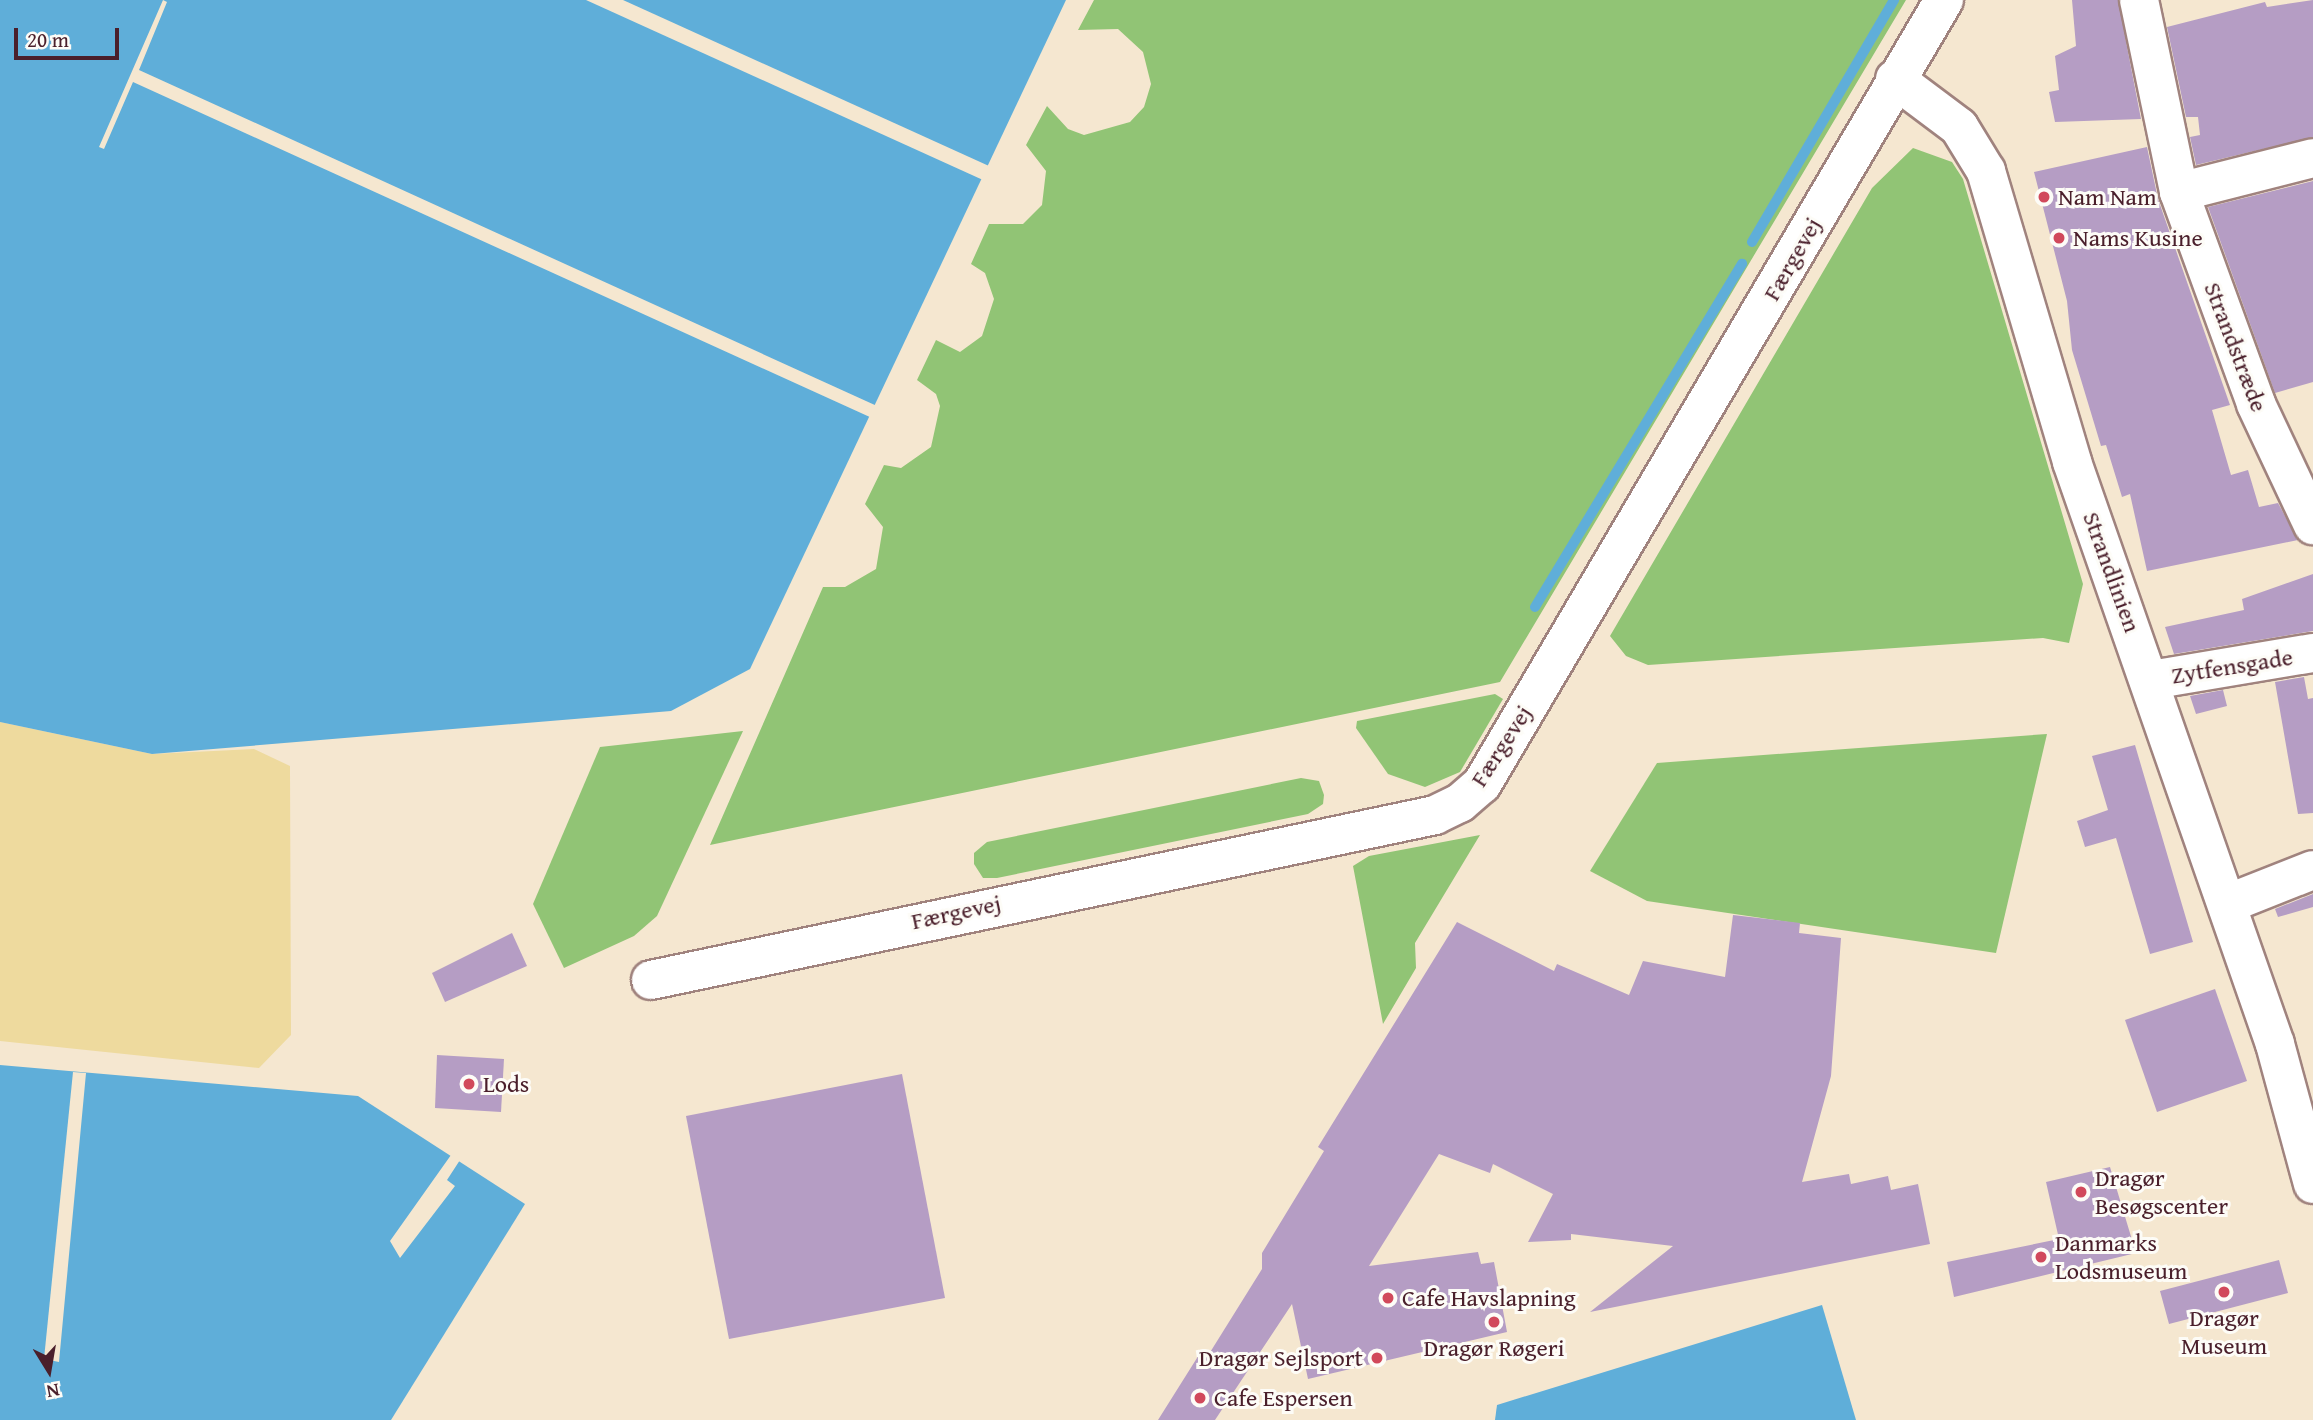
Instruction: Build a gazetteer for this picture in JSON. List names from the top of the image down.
{
  "streets": {
    "street": [
      "Færgevej",
      "Strandstræde",
      "Strandlinien",
      "Zytfensgade"
    ]
  },
  "crossings": [
    ["Færgevej", "Strandlinien"],
    ["Strandlinien", "Zytfensgade"]
  ],
  "places": [
    "Nam Nam",
    "Nams Kusine",
    "Lods",
    "Dragør Besøgscenter",
    "Danmarks Lodsmuseum",
    "Dragør Museum",
    "Cafe Havslapning",
    "Dragør Røgeri",
    "Dragør Sejlsport",
    "Cafe Espersen"
  ],
  "scale_bar": "20 m",
  "north": "bottom"
}
